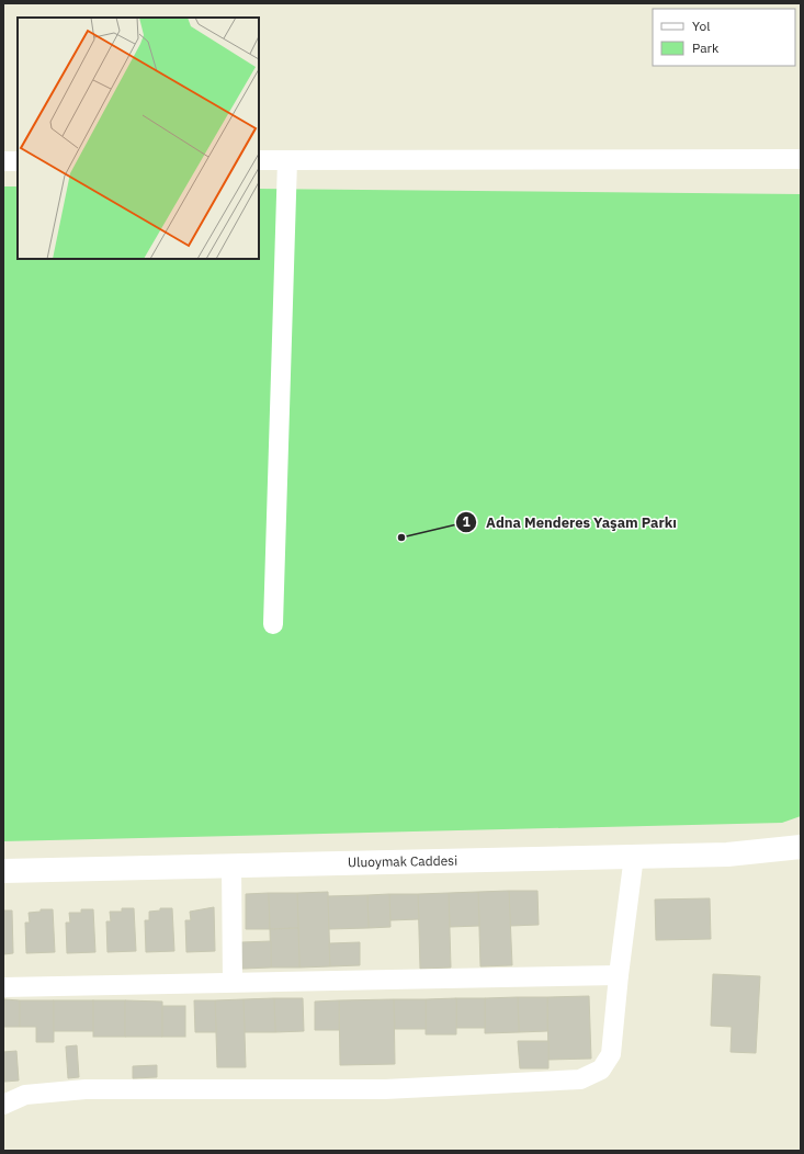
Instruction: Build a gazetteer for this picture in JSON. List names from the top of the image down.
{
  "streets": {
    "street": ["Uluoymak Caddesi"]
  },
  "places": ["Adna Menderes Yaşam Parkı"],
  "legend": ["Yol", "Park"]
}
